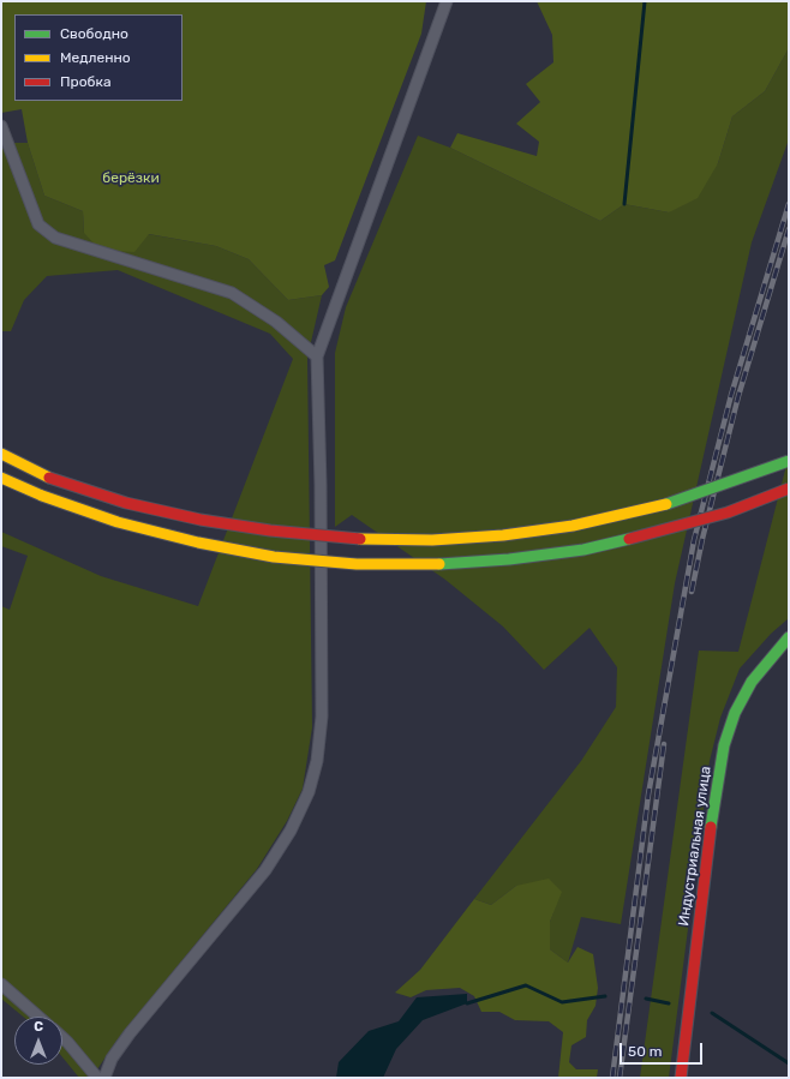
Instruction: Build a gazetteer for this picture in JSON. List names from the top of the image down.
{
  "streets": {
    "main road": ["Индустриальная улица"]
  },
  "parks": ["берёзки"],
  "legend": ["Свободно", "Медленно", "Пробка"],
  "scale_bar": "50 m",
  "north": "top"
}
